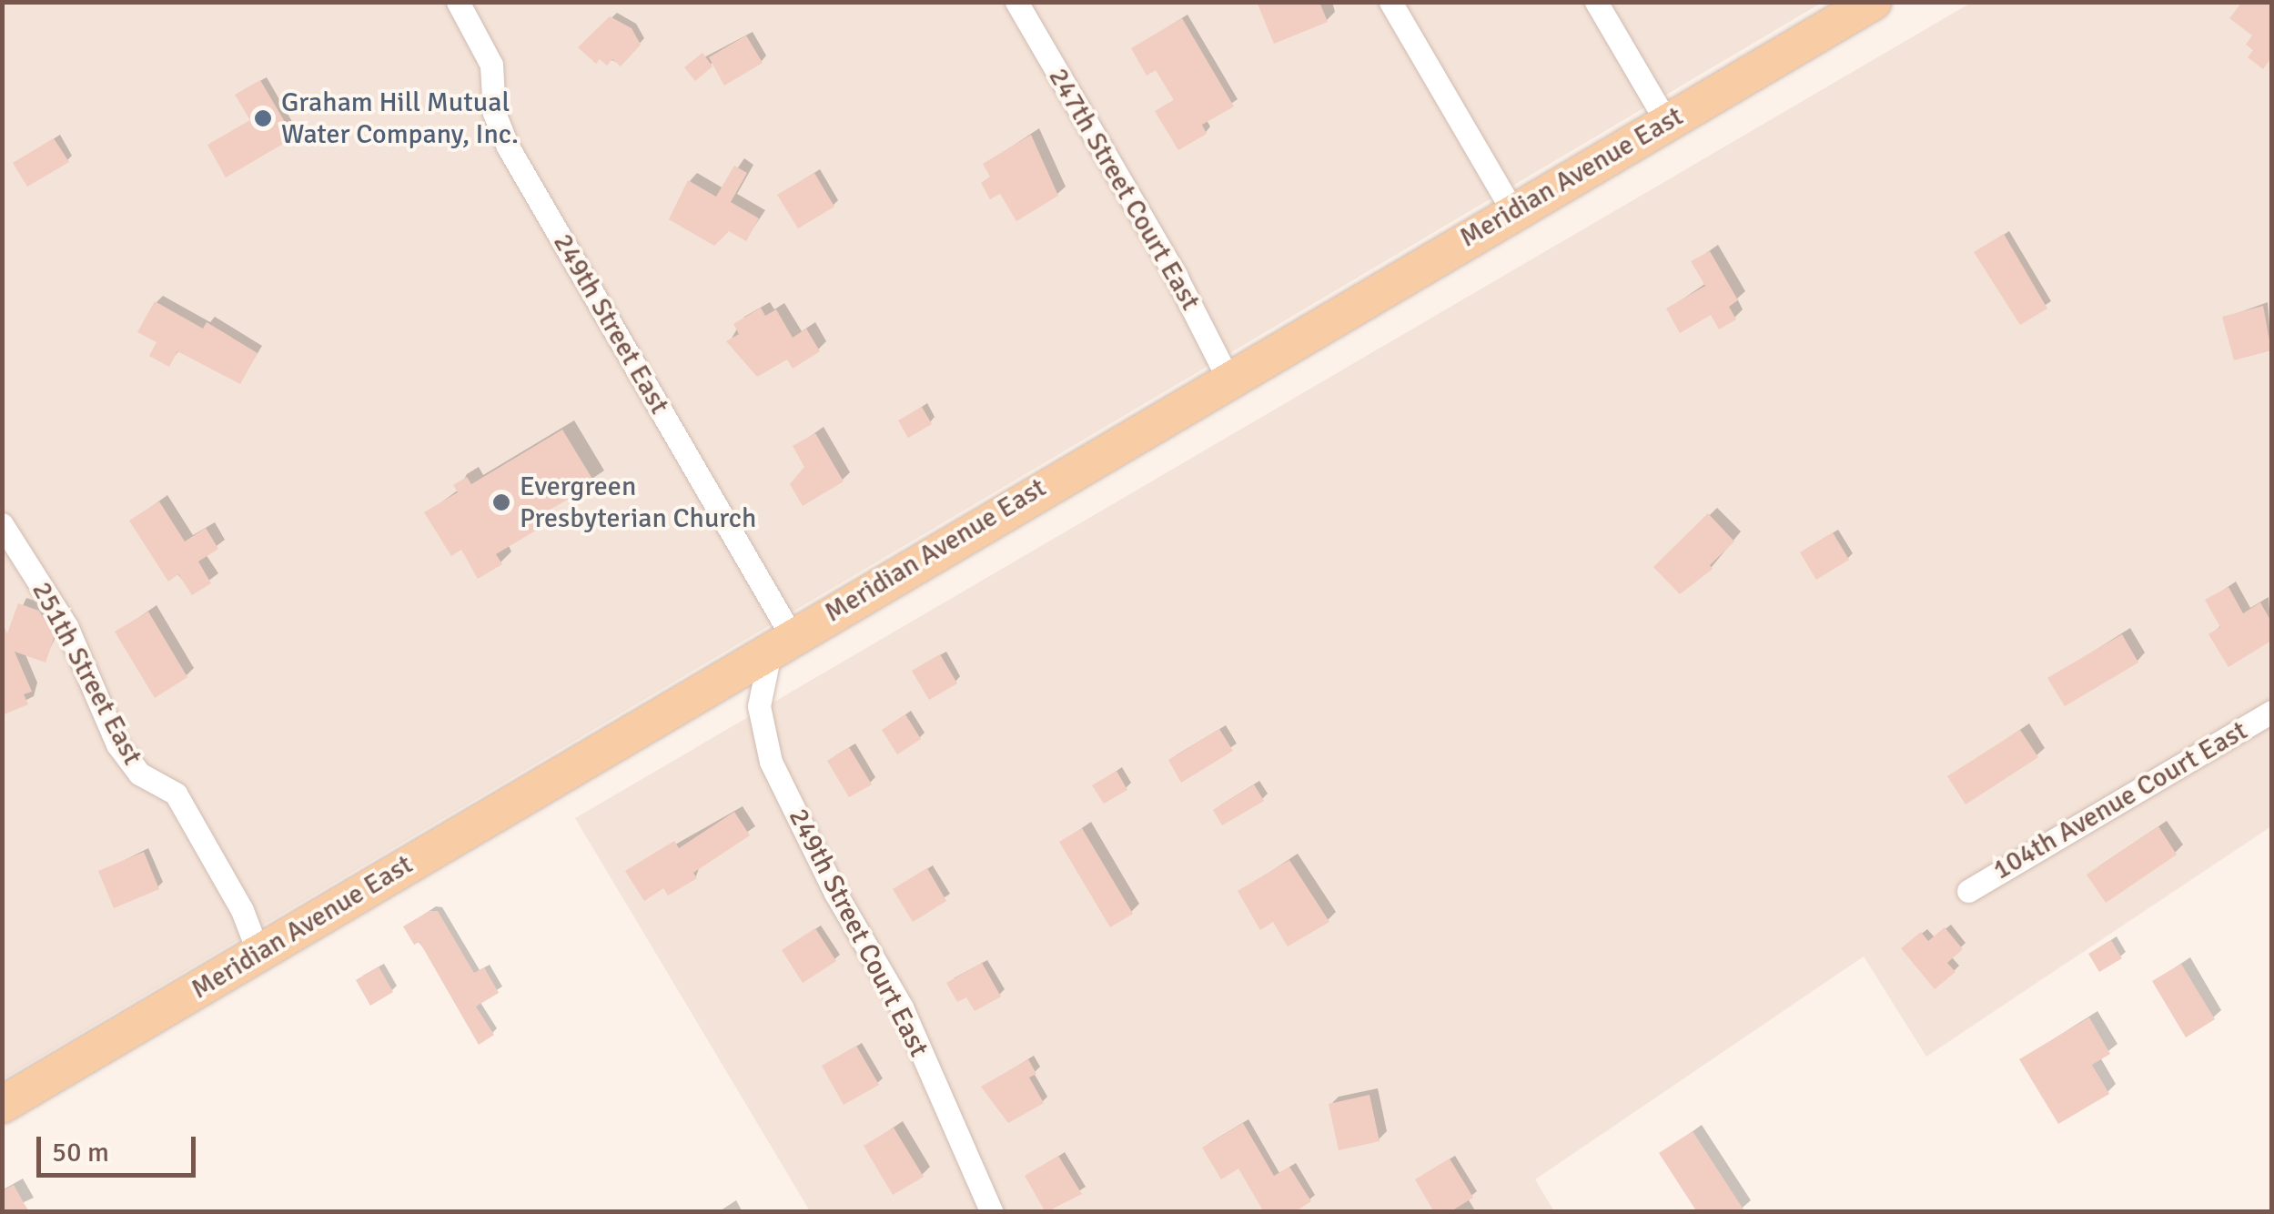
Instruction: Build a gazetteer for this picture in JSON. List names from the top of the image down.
{
  "streets": {
    "main road": ["Meridian Avenue East"],
    "street": [
      "247th Street Court East",
      "249th Street East",
      "251th Street East",
      "104th Avenue Court East",
      "249th Street Court East"
    ]
  },
  "crossings": [
    ["Meridian Avenue East", "247th Street Court East"],
    ["Meridian Avenue East", "249th Street East"],
    ["Meridian Avenue East", "251th Street East"],
    ["Meridian Avenue East", "249th Street Court East"],
    ["249th Street East", "249th Street Court East"]
  ],
  "places": ["Graham Hill Mutual Water Company, Inc.", "Evergreen Presbyterian Church"],
  "scale_bar": "50 m"
}
